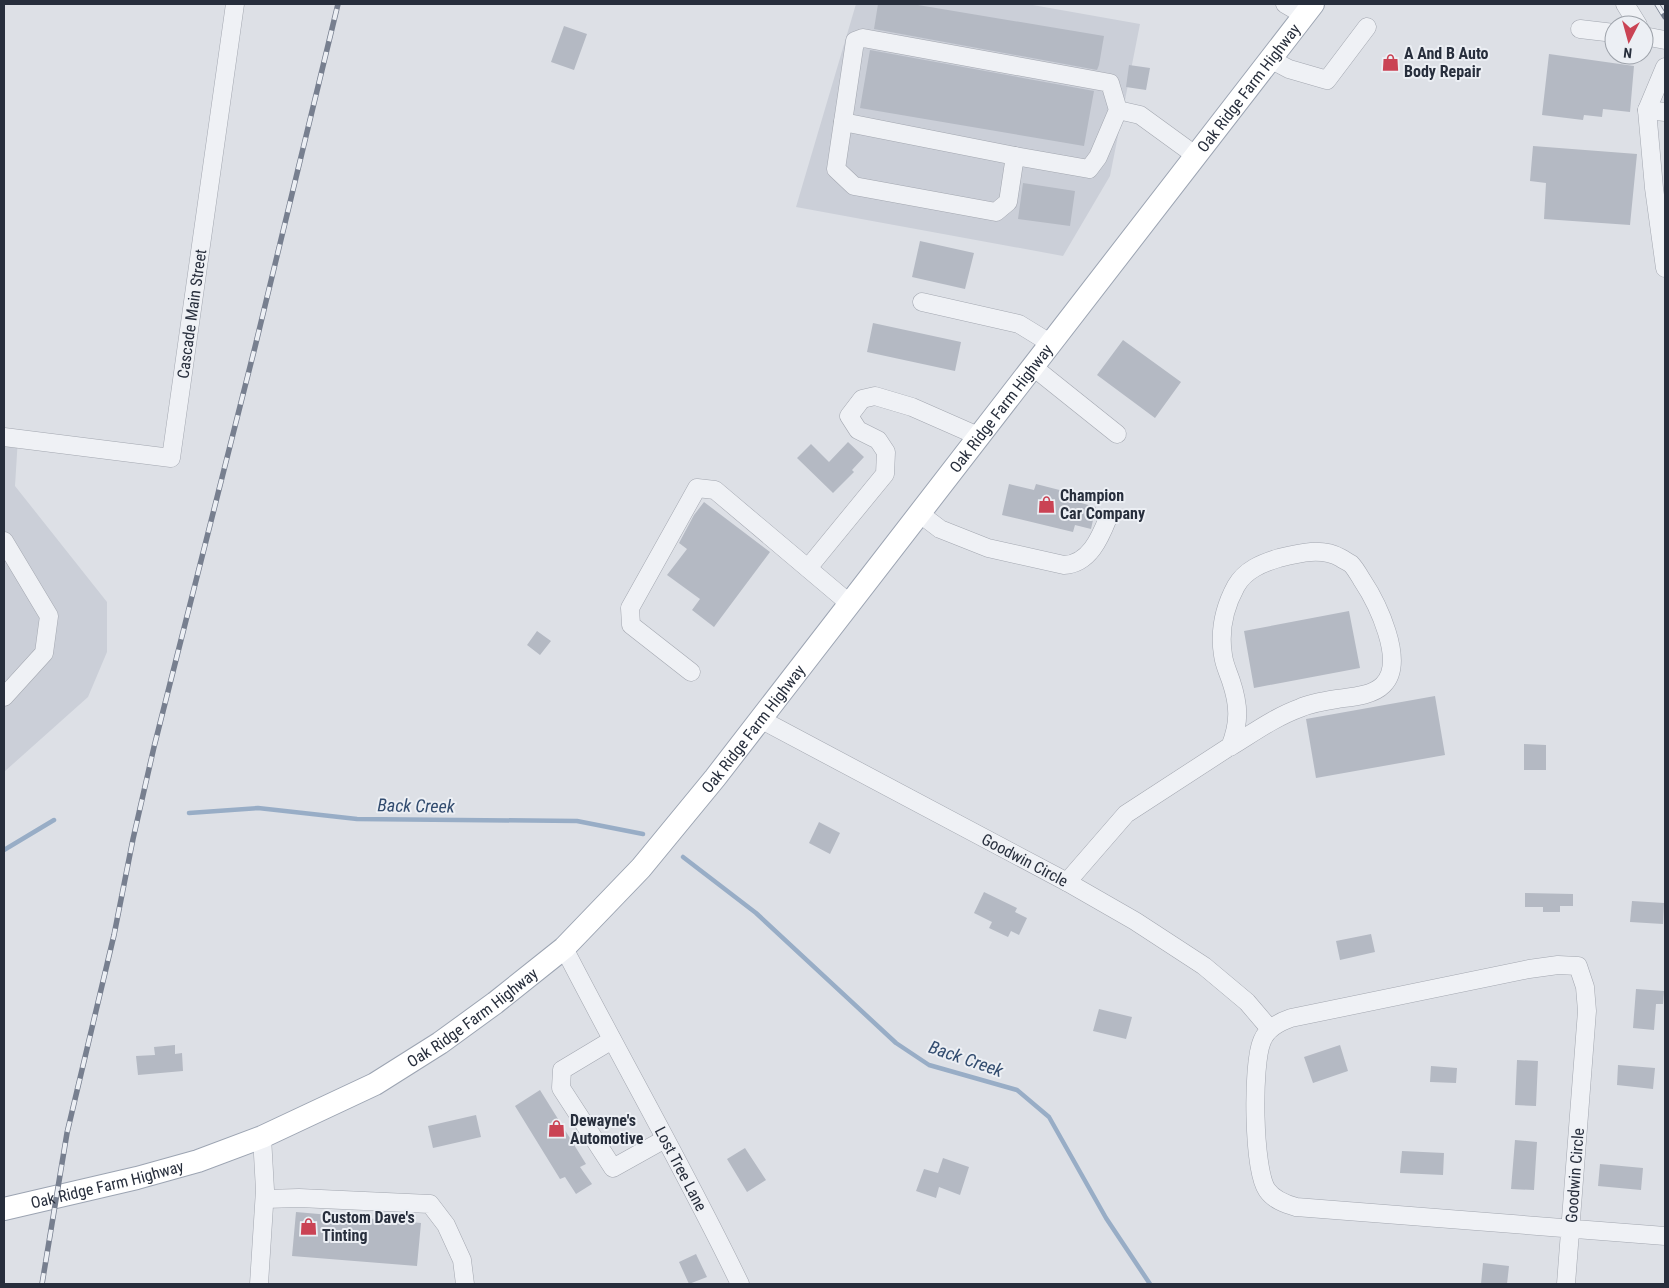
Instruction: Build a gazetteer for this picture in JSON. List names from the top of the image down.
{
  "streets": {
    "main road": ["Oak Ridge Farm Highway"],
    "street": ["Cascade Main Street", "Goodwin Circle", "Lost Tree Lane"]
  },
  "crossings": [
    ["Oak Ridge Farm Highway", "Goodwin Circle"],
    ["Oak Ridge Farm Highway", "Lost Tree Lane"]
  ],
  "water": ["Back Creek"],
  "places": {
    "shop": [
      "A And B Auto Body Repair",
      "Champion Car Company",
      "Dewayne's Automotive",
      "Custom Dave's Tinting"
    ]
  },
  "north": "bottom"
}
